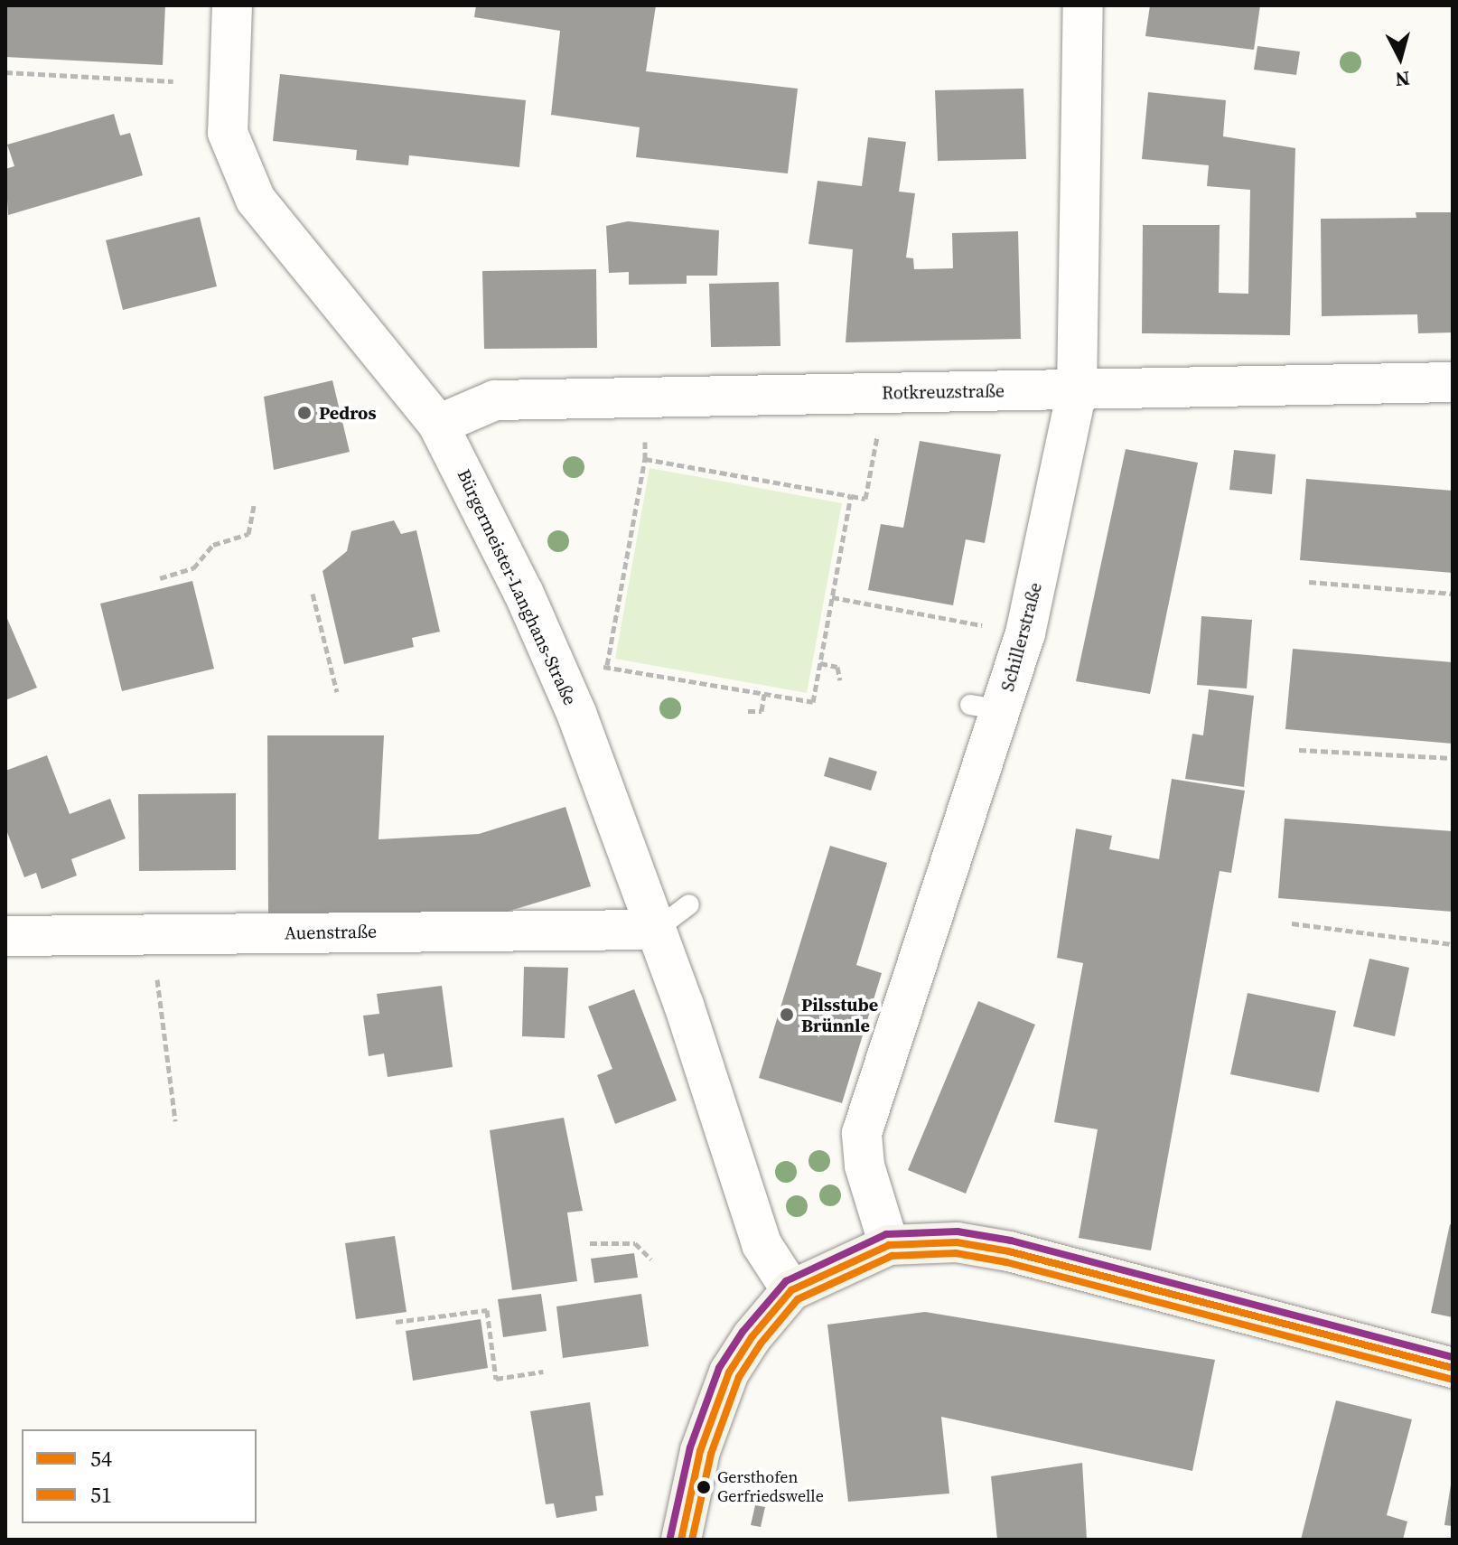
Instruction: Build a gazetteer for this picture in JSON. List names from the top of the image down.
{
  "streets": {
    "street": [
      "Rotkreuzstraße",
      "Bürgermeister-Langhans-Straße",
      "Schillerstraße",
      "Auenstraße"
    ]
  },
  "crossings": [
    ["Rotkreuzstraße", "Bürgermeister-Langhans-Straße"],
    ["Rotkreuzstraße", "Schillerstraße"],
    ["Bürgermeister-Langhans-Straße", "Auenstraße"]
  ],
  "places": ["Pedros", "Pilsstube Brünnle", "Gersthofen Gerfriedswelle"],
  "lines": ["transit line 54", "transit line 51"],
  "legend": ["54", "51"],
  "north": "bottom"
}
